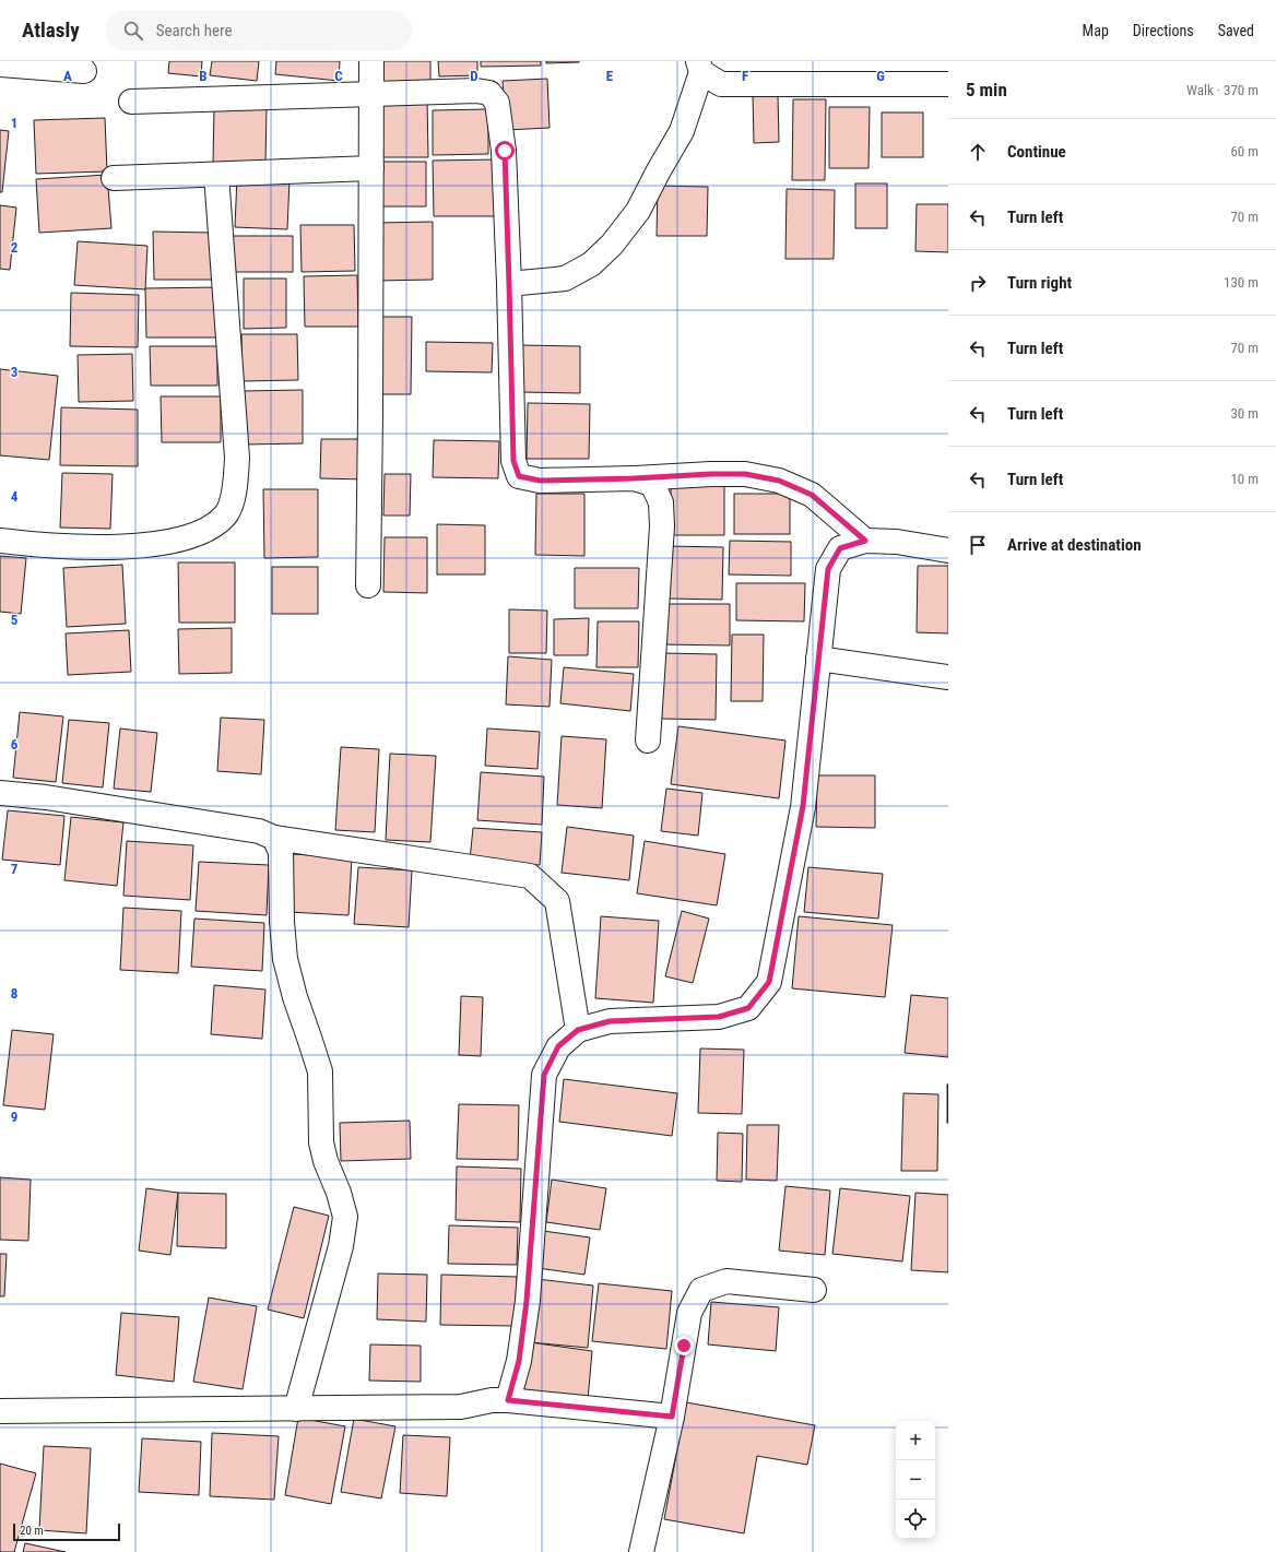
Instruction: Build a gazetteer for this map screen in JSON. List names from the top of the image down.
{
  "scale_bar": "20 m",
  "page": {
    "header": "Atlasly",
    "search": "Search here",
    "nav": ["Map", "Directions", "Saved"],
    "heading": ["5 min", "Walk · 370 m"],
    "list": [
      ["Continue", "60 m"],
      ["Turn left", "70 m"],
      ["Turn right", "130 m"],
      ["Turn left", "70 m"],
      ["Turn left", "30 m"],
      ["Turn left", "10 m"],
      "Arrive at destination"
    ],
    "map_buttons": ["+", "−"],
    "scale": "20 m"
  },
  "grid": {
    "columns": [
      "A",
      "B",
      "C",
      "D",
      "E",
      "F",
      "G"
    ],
    "rows": [
      "1",
      "2",
      "3",
      "4",
      "5",
      "6",
      "7",
      "8",
      "9"
    ]
  }
}
